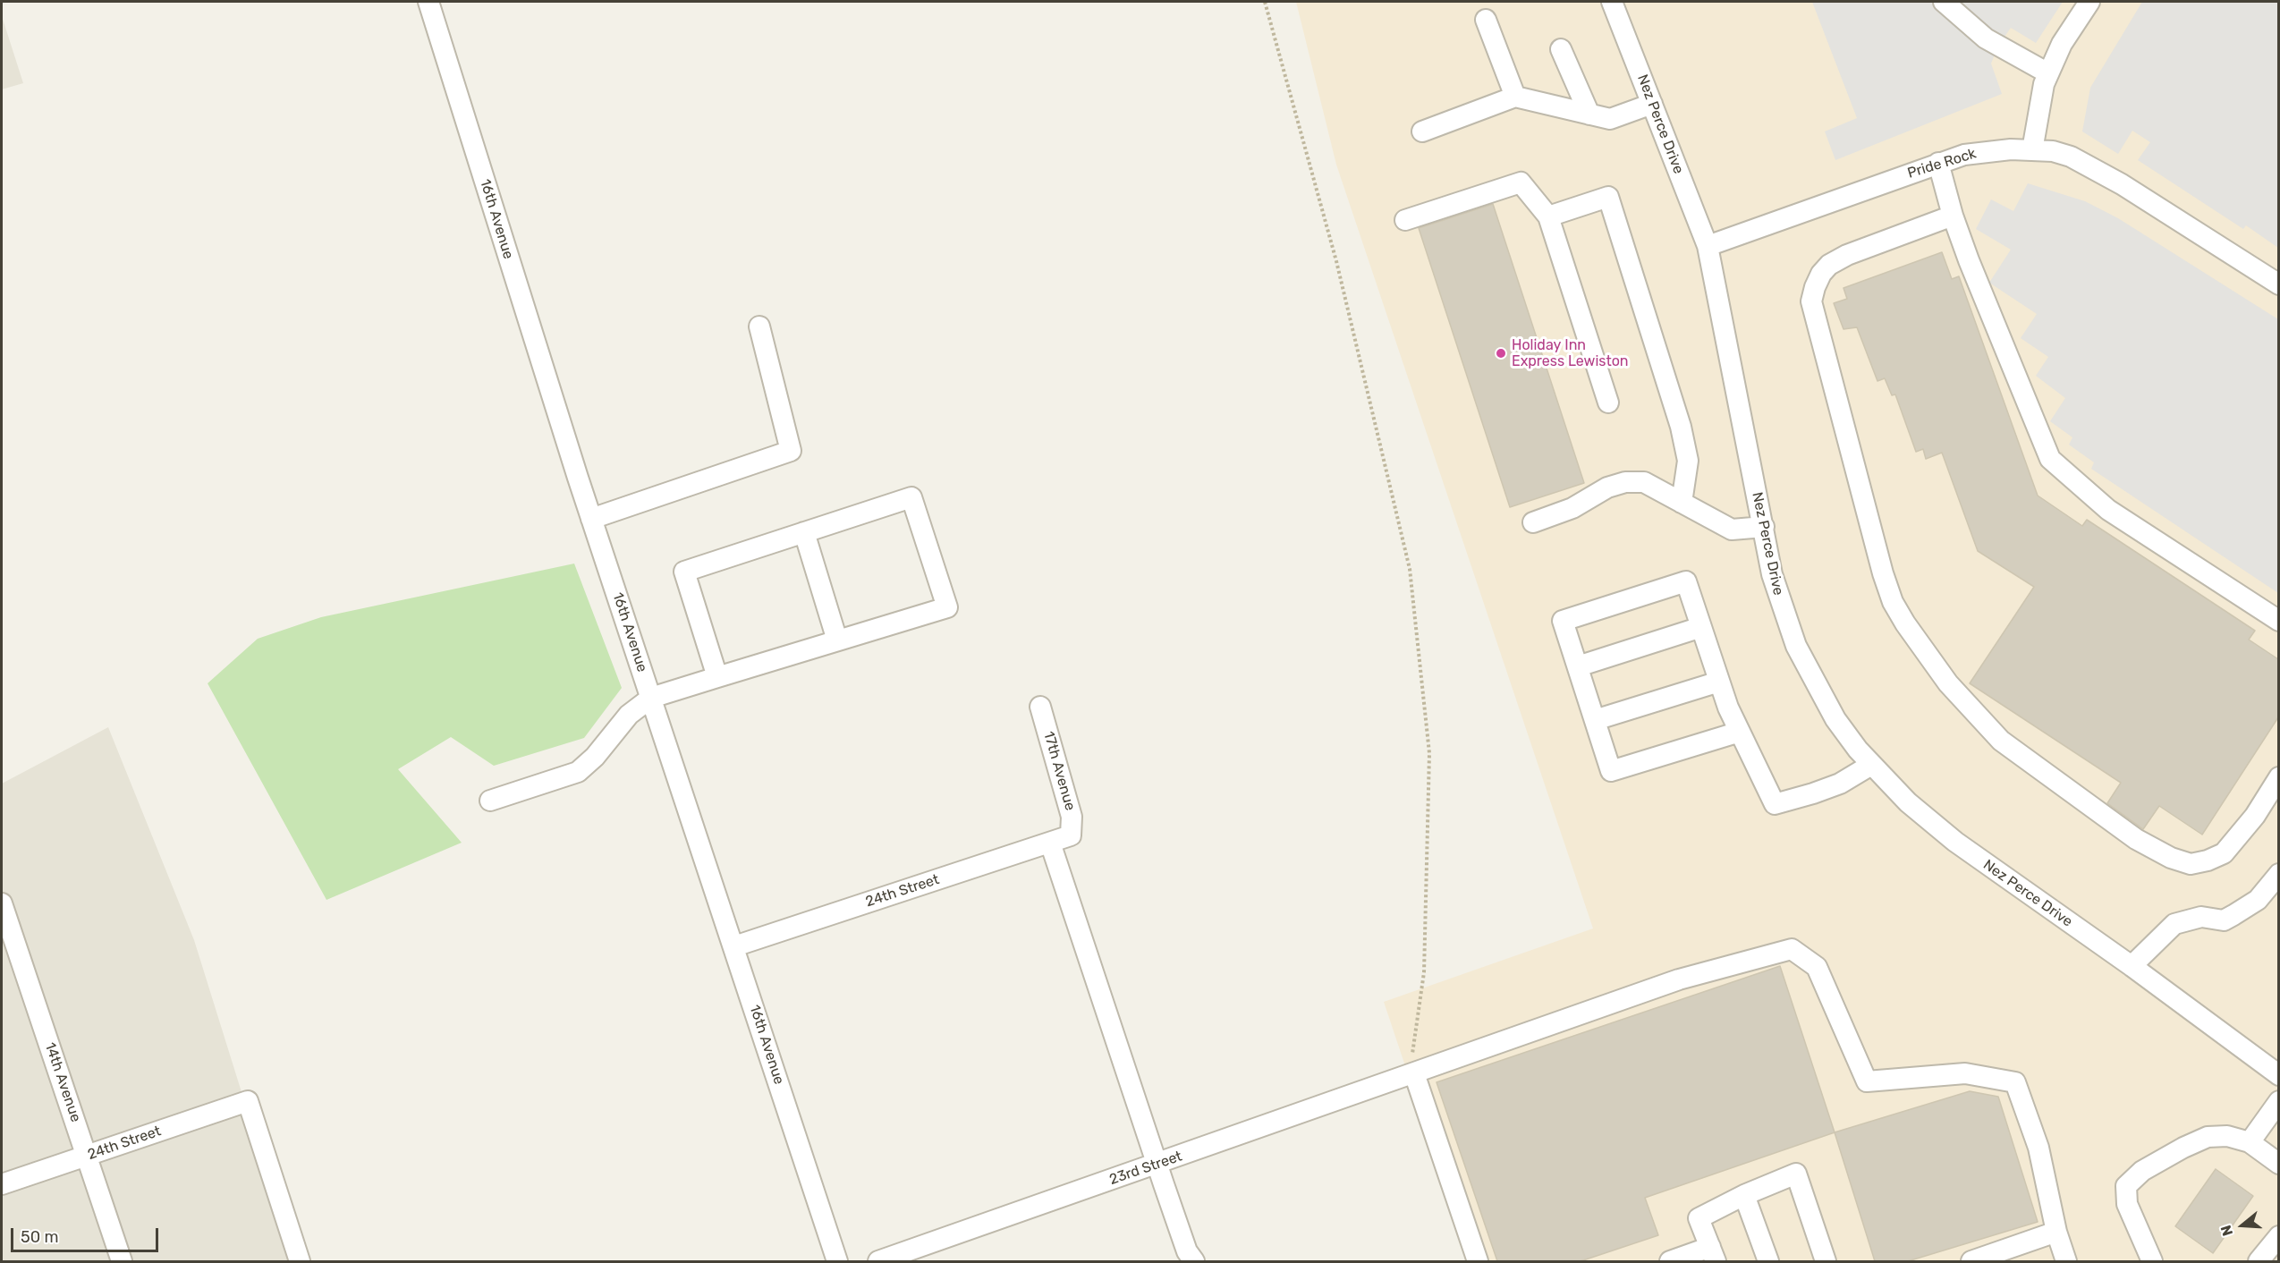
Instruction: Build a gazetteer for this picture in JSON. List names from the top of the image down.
{
  "streets": {
    "street": [
      "Nez Perce Drive",
      "Pride Rock",
      "16th Avenue",
      "17th Avenue",
      "24th Street",
      "14th Avenue",
      "23rd Street"
    ]
  },
  "crossings": [
    ["Nez Perce Drive", "Pride Rock"],
    ["16th Avenue", "24th Street"],
    ["17th Avenue", "24th Street"],
    ["24th Street", "14th Avenue"]
  ],
  "places": ["Holiday Inn Express Lewiston"],
  "scale_bar": "50 m",
  "north": "left"
}
